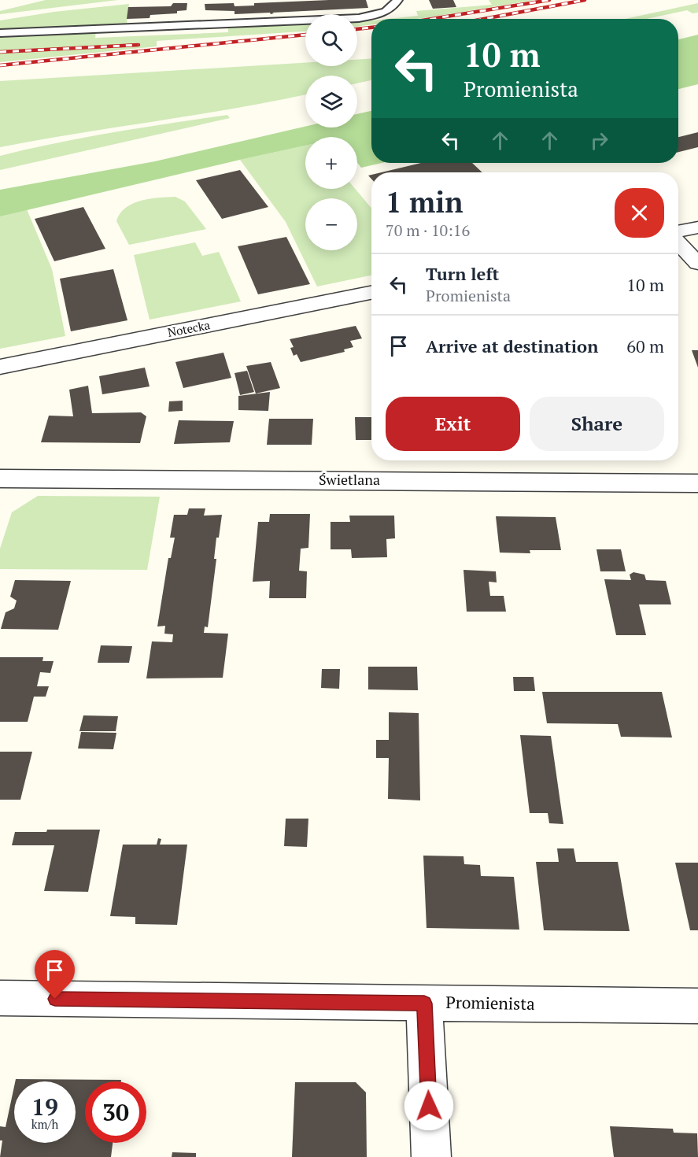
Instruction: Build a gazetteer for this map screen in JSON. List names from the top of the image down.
{
  "streets": {
    "street": ["Notecka", "Świetlana", "Promienista"]
  },
  "page": {
    "map_buttons": ["+", "−"],
    "turn": ["10 m", "Promienista"],
    "heading": ["1 min", "70 m · 10:16"],
    "list": [
      {
        "name": "Turn left",
        "note": "Promienista",
        "value": "10 m"
      },
      {
        "name": "Arrive at destination",
        "value": "60 m"
      }
    ],
    "buttons": ["Exit", "Share"],
    "speed": "19 km/h",
    "limit": "30"
  }
}
